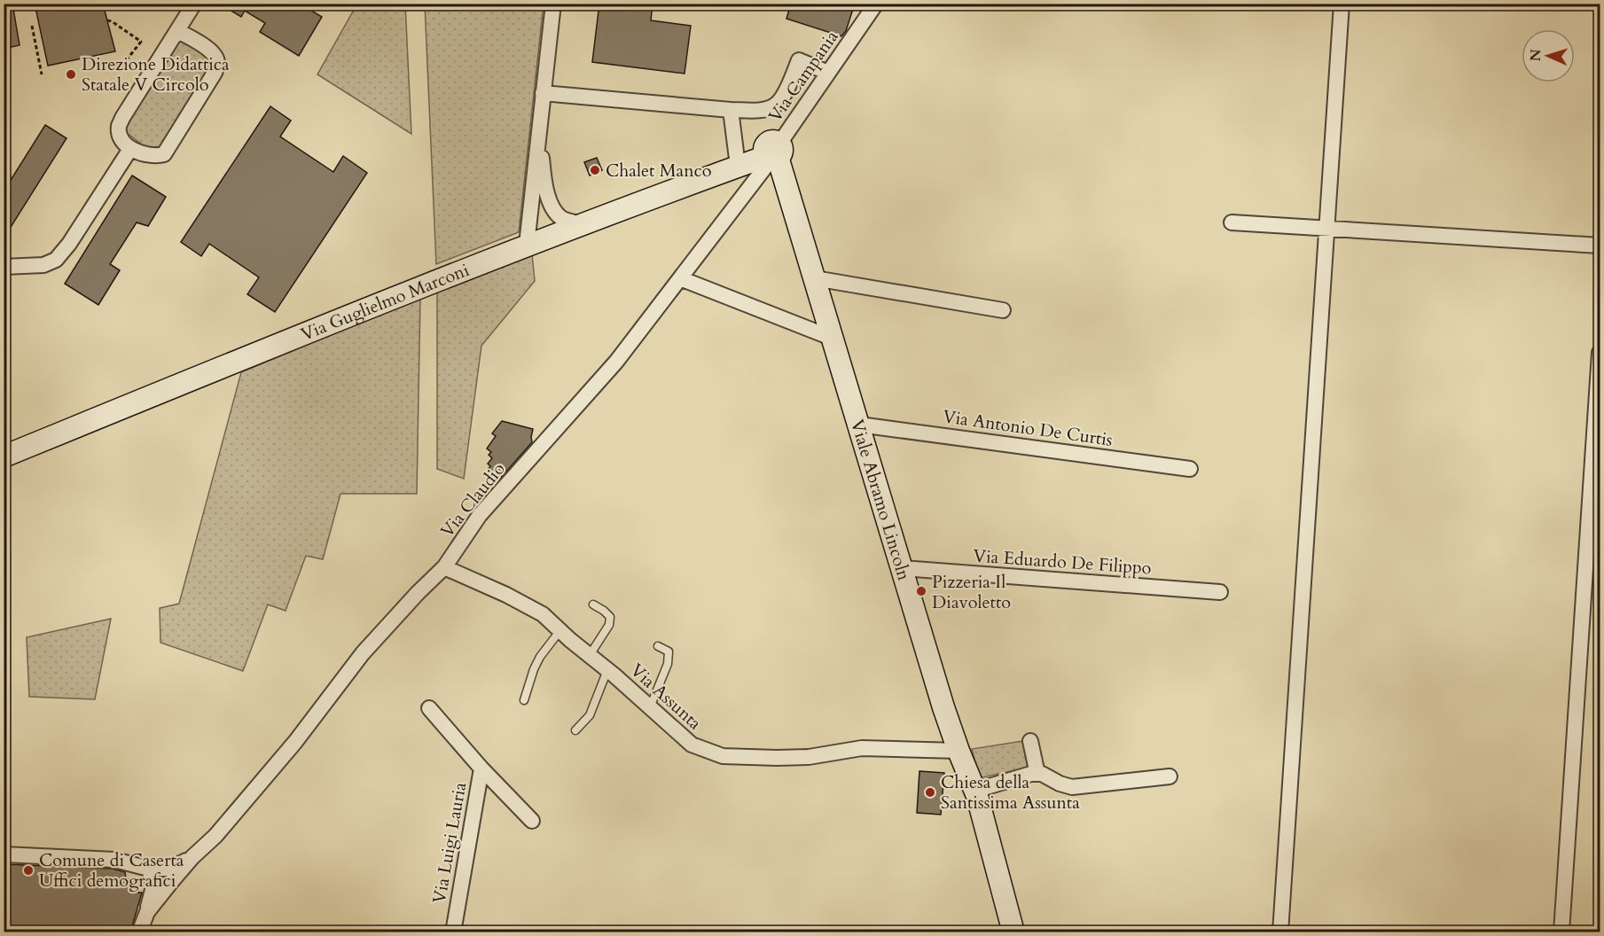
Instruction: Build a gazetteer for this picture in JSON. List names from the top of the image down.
{
  "streets": {
    "street": [
      "Via Campania",
      "Via Guglielmo Marconi",
      "Via Antonio De Curtis",
      "Viale Abramo Lincoln",
      "Via Claudio",
      "Via Eduardo De Filippo",
      "Via Assunta",
      "Via Luigi Lauria"
    ]
  },
  "crossings": [
    ["Via Campania", "Via Guglielmo Marconi"],
    ["Via Campania", "Viale Abramo Lincoln"],
    ["Via Campania", "Via Claudio"],
    ["Via Guglielmo Marconi", "Viale Abramo Lincoln"],
    ["Via Guglielmo Marconi", "Via Claudio"],
    ["Via Antonio De Curtis", "Viale Abramo Lincoln"],
    ["Viale Abramo Lincoln", "Via Claudio"],
    ["Viale Abramo Lincoln", "Via Eduardo De Filippo"],
    ["Viale Abramo Lincoln", "Via Assunta"],
    ["Via Claudio", "Via Assunta"]
  ],
  "places": [
    "Direzione Didattica Statale V Circolo",
    "Chalet Manco",
    "Pizzeria Il Diavoletto",
    "Chiesa della Santissima Assunta",
    "Comune di Caserta Uffici demografici"
  ],
  "north": "left"
}
